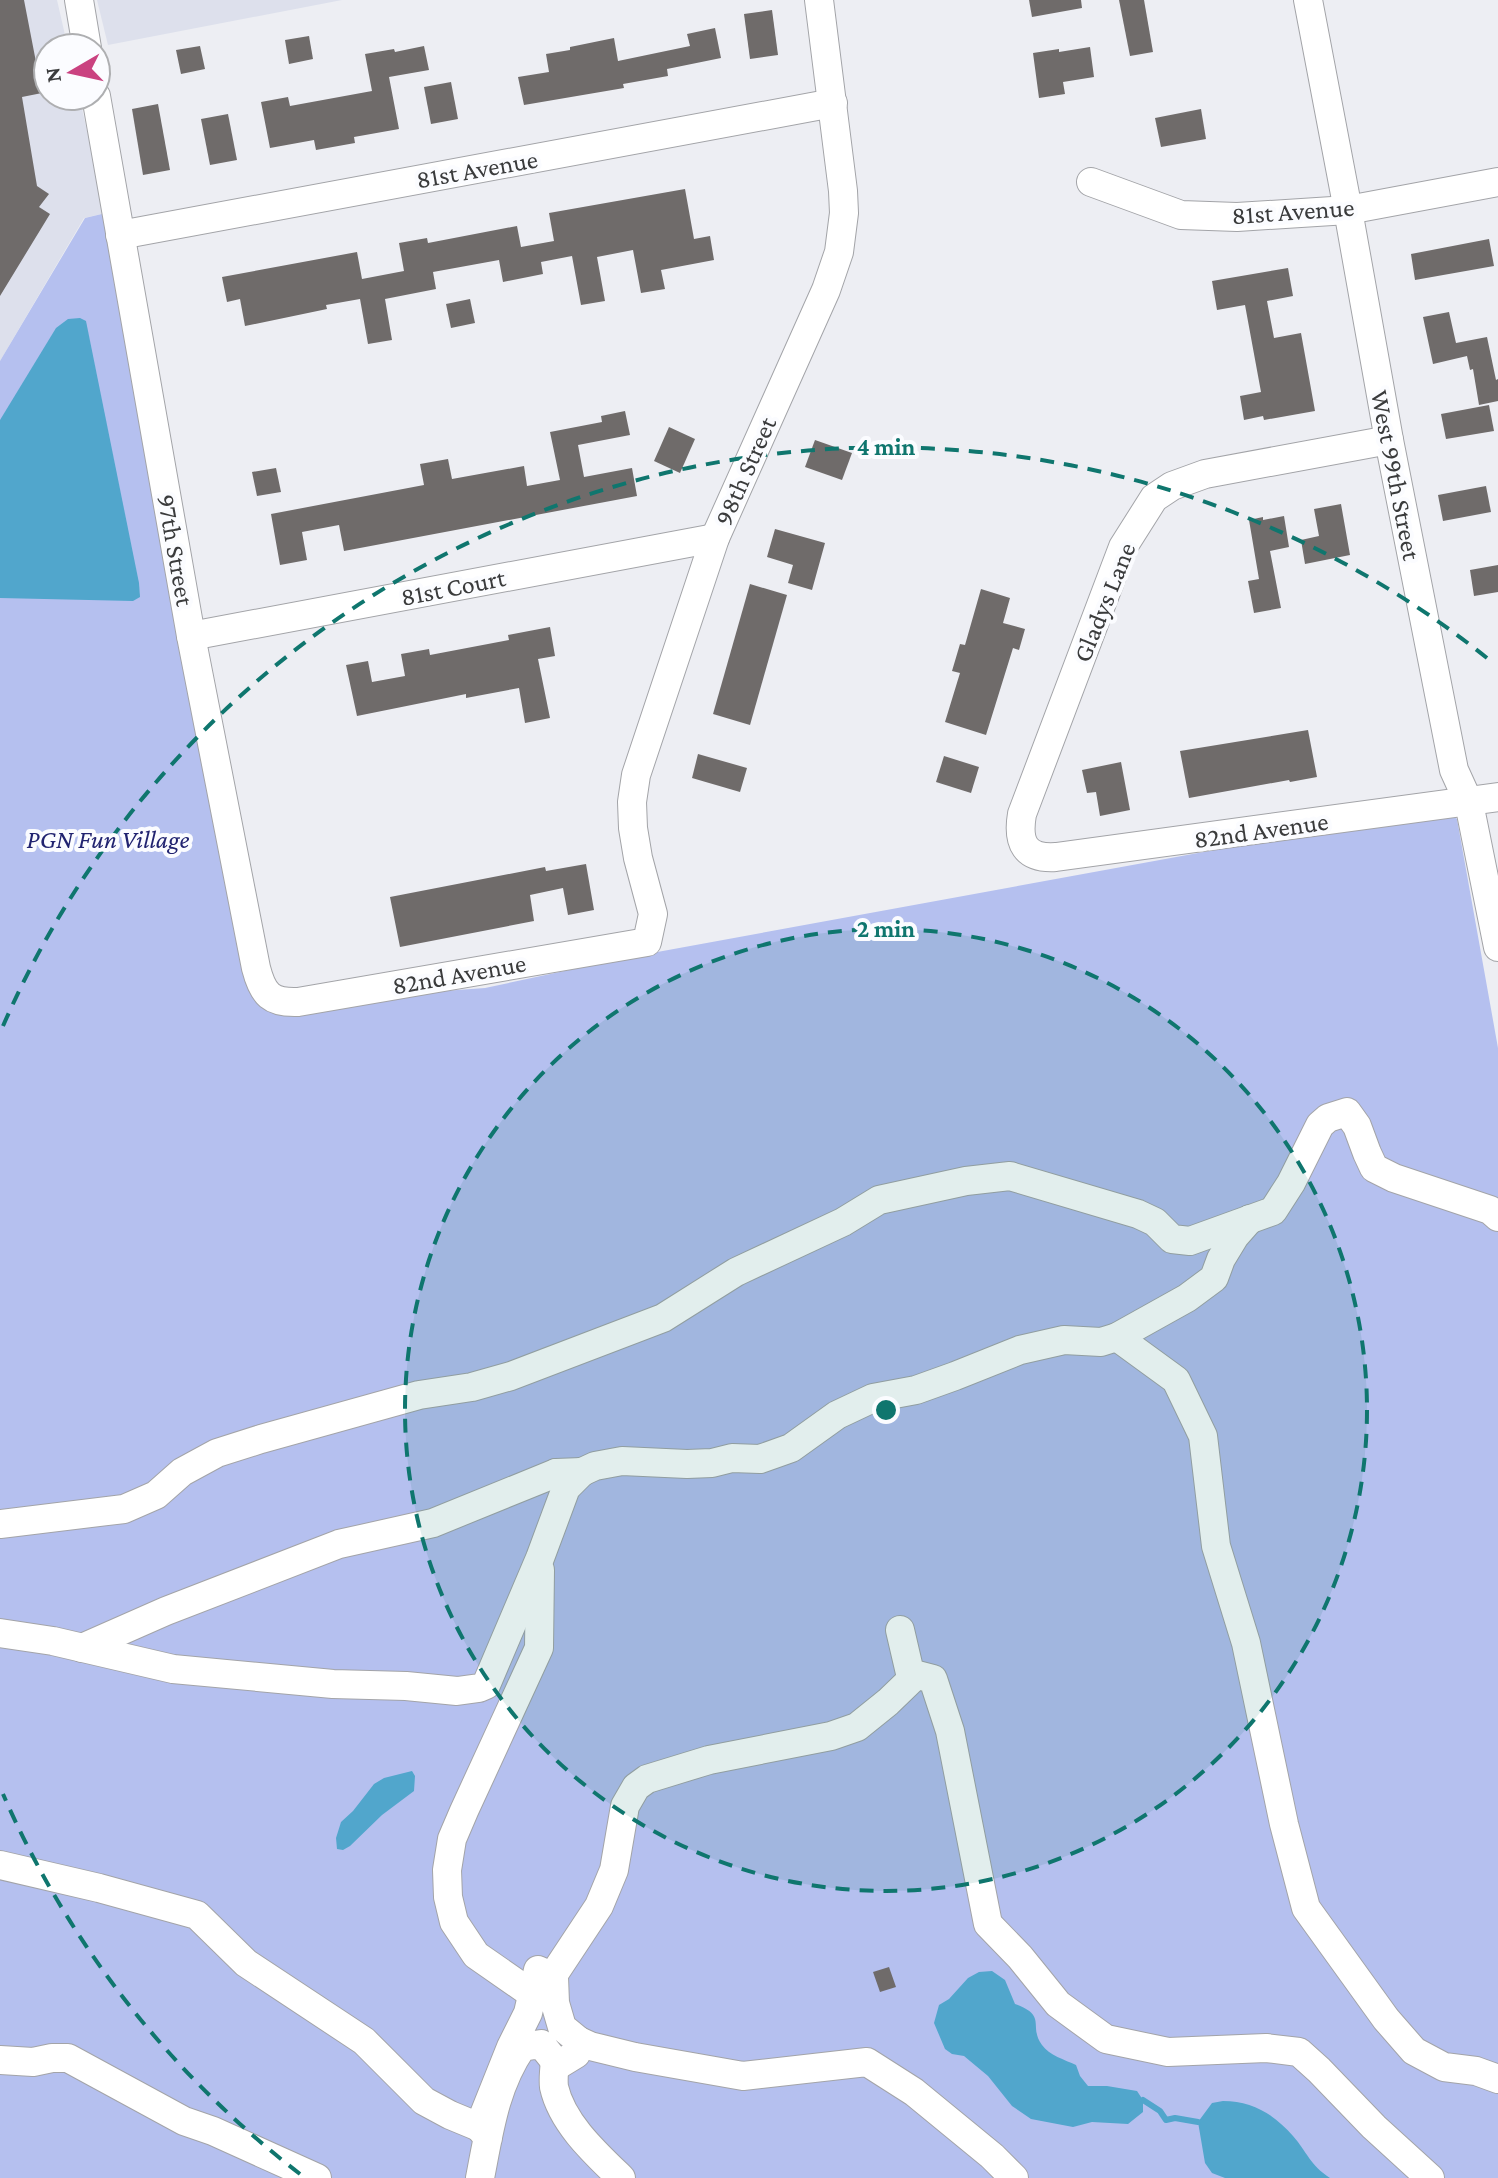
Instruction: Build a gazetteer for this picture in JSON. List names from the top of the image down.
{
  "streets": {
    "street": [
      "81st Avenue",
      "98th Street",
      "West 99th Street",
      "97th Street",
      "81st Court",
      "Gladys Lane",
      "82nd Avenue"
    ]
  },
  "crossings": [
    ["81st Avenue", "98th Street"],
    ["81st Avenue", "West 99th Street"],
    ["81st Avenue", "97th Street"],
    ["98th Street", "81st Court"],
    ["98th Street", "82nd Avenue"],
    ["West 99th Street", "Gladys Lane"],
    ["West 99th Street", "82nd Avenue"],
    ["97th Street", "81st Court"],
    ["97th Street", "82nd Avenue"],
    ["Gladys Lane", "82nd Avenue"]
  ],
  "parks": ["PGN Fun Village"],
  "north": "left",
  "rings": ["4 min", "2 min"]
}
